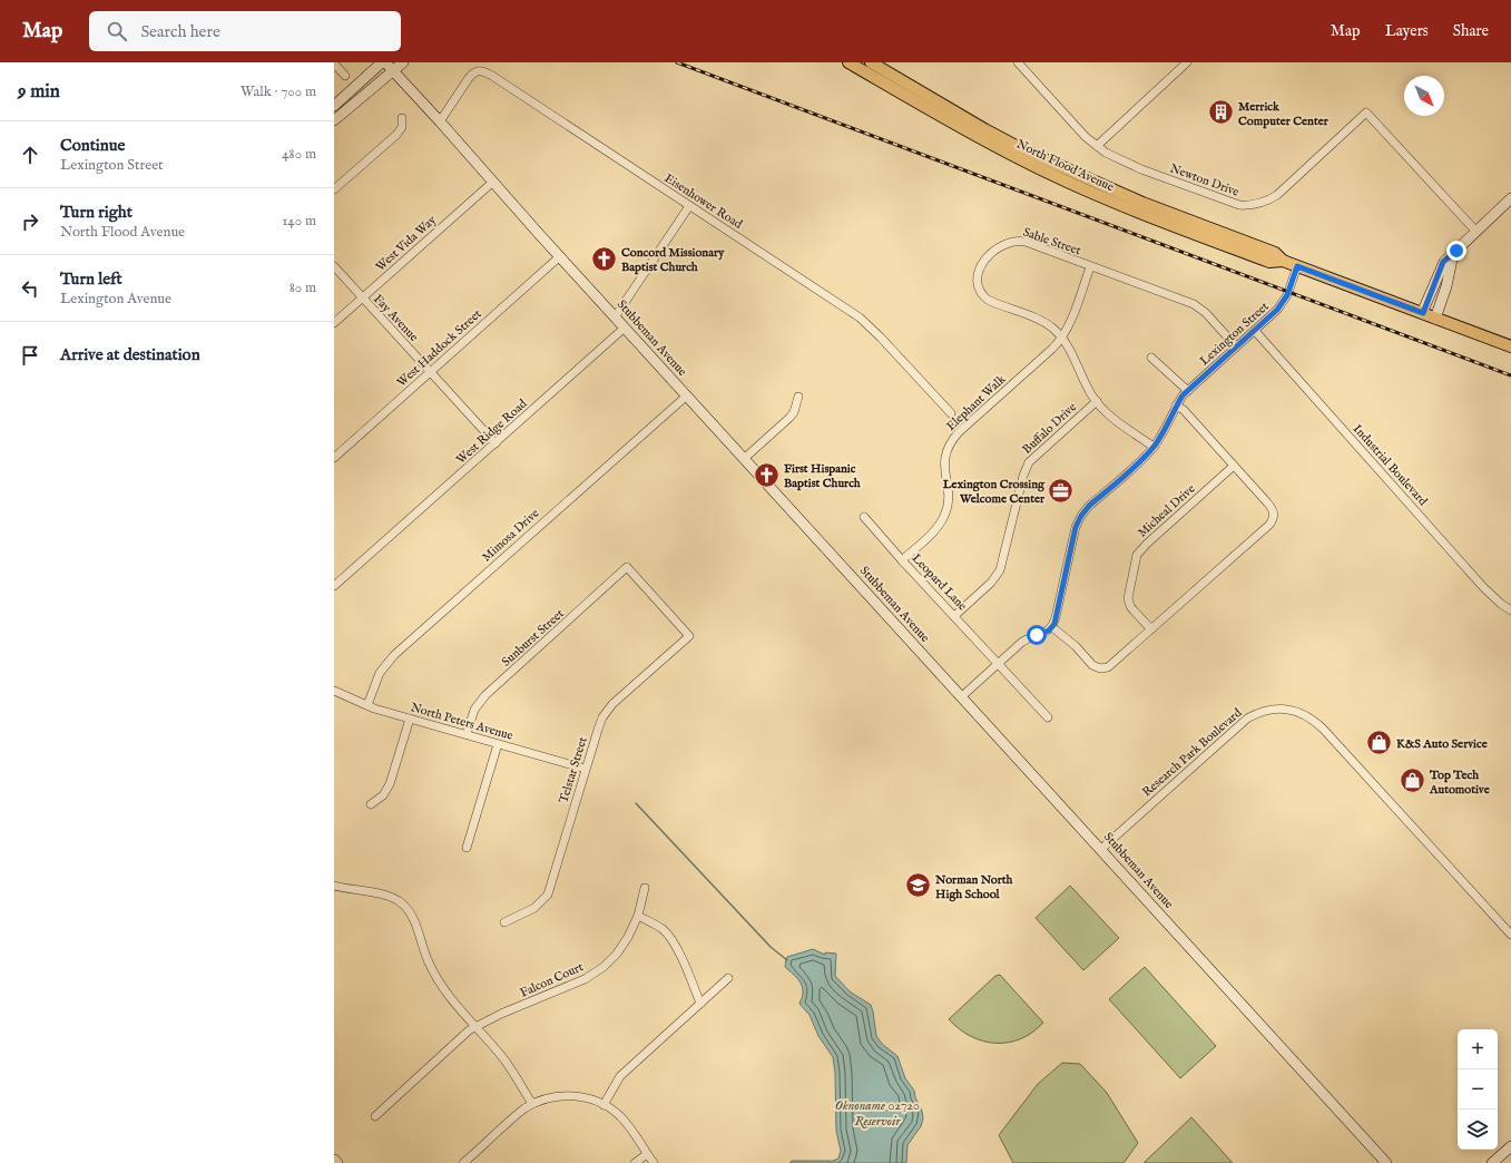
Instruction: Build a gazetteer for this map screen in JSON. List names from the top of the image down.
{
  "streets": {
    "main road": ["North Flood Avenue"],
    "street": [
      "Newton Drive",
      "Eisenhower Road",
      "Sable Street",
      "West Vida Way",
      "Fay Avenue",
      "Lexington Street",
      "Stubbeman Avenue",
      "West Haddock Street",
      "Elephant Walk",
      "Buffalo Drive",
      "West Ridge Road",
      "Industrial Boulevard",
      "Micheal Drive",
      "Mimosa Drive",
      "Leopard Lane",
      "Sunburst Street",
      "North Peters Avenue",
      "Research Park Boulevard",
      "Telstar Street",
      "Falcon Court"
    ]
  },
  "crossings": [
    ["North Flood Avenue", "Lexington Street"],
    ["Eisenhower Road", "Stubbeman Avenue"],
    ["Sable Street", "Lexington Street"],
    ["Sable Street", "Elephant Walk"],
    ["Sable Street", "Buffalo Drive"],
    ["West Vida Way", "Fay Avenue"],
    ["West Vida Way", "Stubbeman Avenue"],
    ["Fay Avenue", "West Haddock Street"],
    ["Fay Avenue", "West Ridge Road"],
    ["Lexington Street", "Industrial Boulevard"],
    ["Stubbeman Avenue", "West Haddock Street"],
    ["Stubbeman Avenue", "West Ridge Road"],
    ["Stubbeman Avenue", "Mimosa Drive"],
    ["Stubbeman Avenue", "Research Park Boulevard"],
    ["Elephant Walk", "Leopard Lane"],
    ["Buffalo Drive", "Leopard Lane"],
    ["Mimosa Drive", "North Peters Avenue"],
    ["Sunburst Street", "North Peters Avenue"],
    ["Sunburst Street", "Telstar Street"],
    ["North Peters Avenue", "Telstar Street"]
  ],
  "water": ["Oknoname 02720 Reservoir"],
  "places": {
    "building": ["Merrick Computer Center"],
    "church": ["Concord Missionary Baptist Church", "First Hispanic Baptist Church"],
    "office": ["Lexington Crossing Welcome Center"],
    "shop": ["K&S Auto Service", "Top Tech Automotive"],
    "school or university": ["Norman North High School"]
  },
  "north": "bottom right",
  "page": {
    "header": "Map",
    "search": "Search here",
    "nav": ["Map", "Layers", "Share"],
    "heading": ["9 min", "Walk · 700 m"],
    "list": [
      ["Continue", "Lexington Street", "480 m"],
      ["Turn right", "North Flood Avenue", "140 m"],
      ["Turn left", "Lexington Avenue", "80 m"],
      "Arrive at destination"
    ],
    "map_buttons": ["+", "−"]
  }
}
